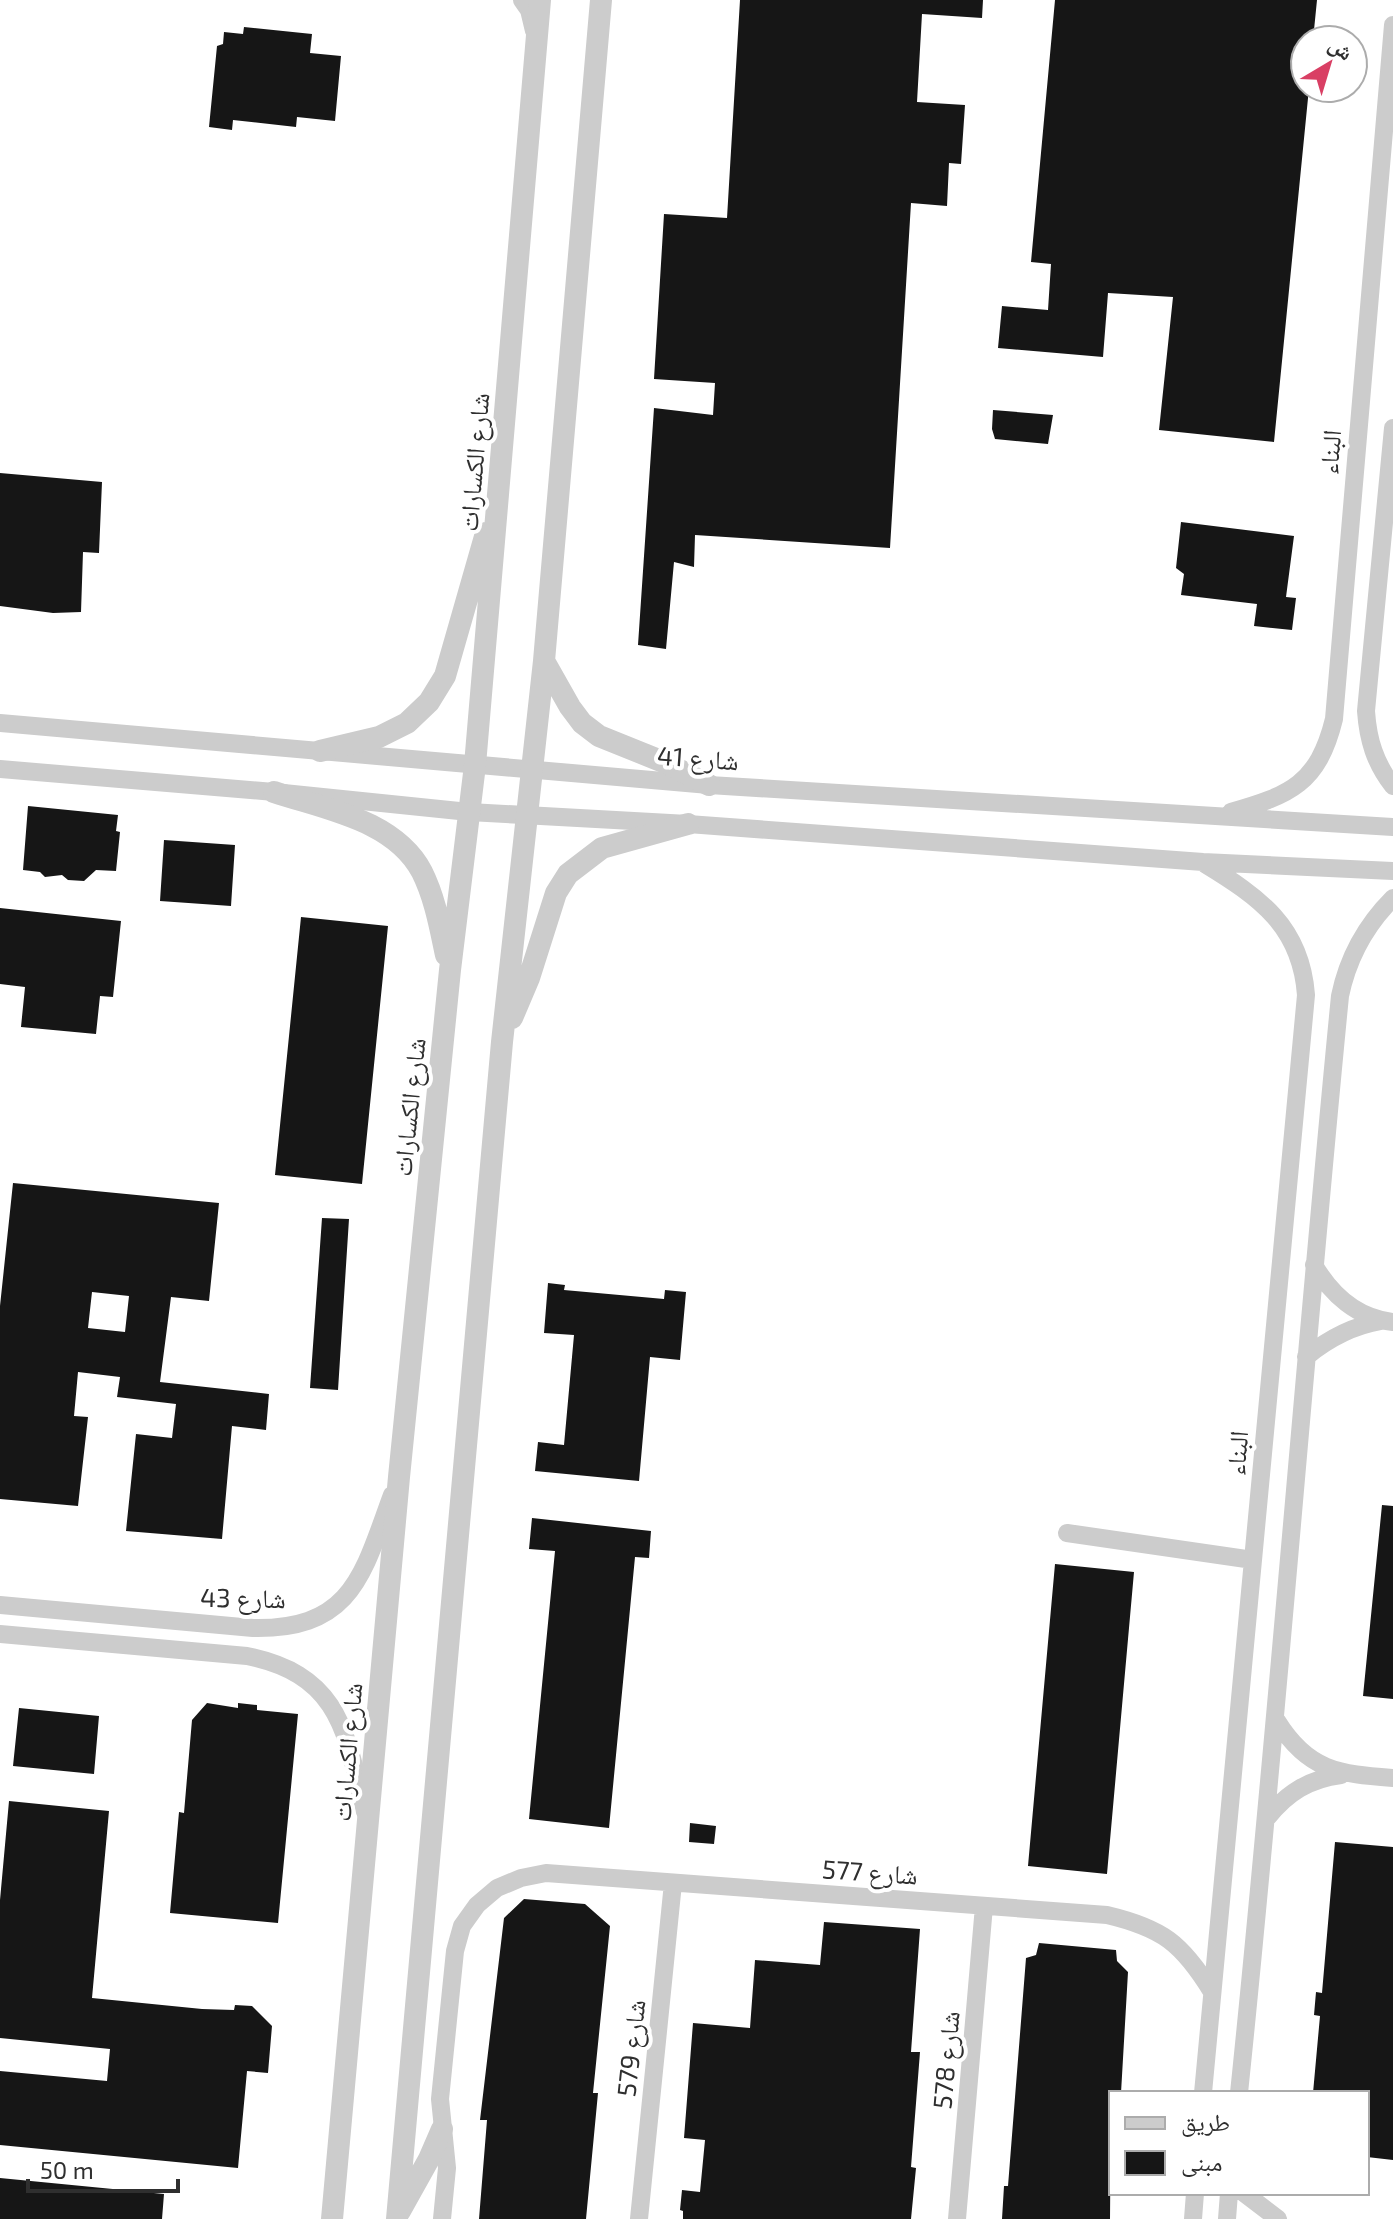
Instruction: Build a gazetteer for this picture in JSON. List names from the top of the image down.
{
  "streets": {
    "street": [
      "البناء",
      "شارع الكسارات",
      "شارع 41",
      "شارع 43",
      "شارع 577",
      "شارع 579",
      "شارع 578"
    ]
  },
  "crossings": [
    ["البناء", "شارع 41"],
    ["البناء", "شارع 577"],
    ["شارع الكسارات", "شارع 41"],
    ["شارع الكسارات", "شارع 43"],
    ["شارع 577", "شارع 579"],
    ["شارع 577", "شارع 578"]
  ],
  "legend": ["طريق", "مبنى"],
  "scale_bar": "50 m",
  "north": "top right"
}
